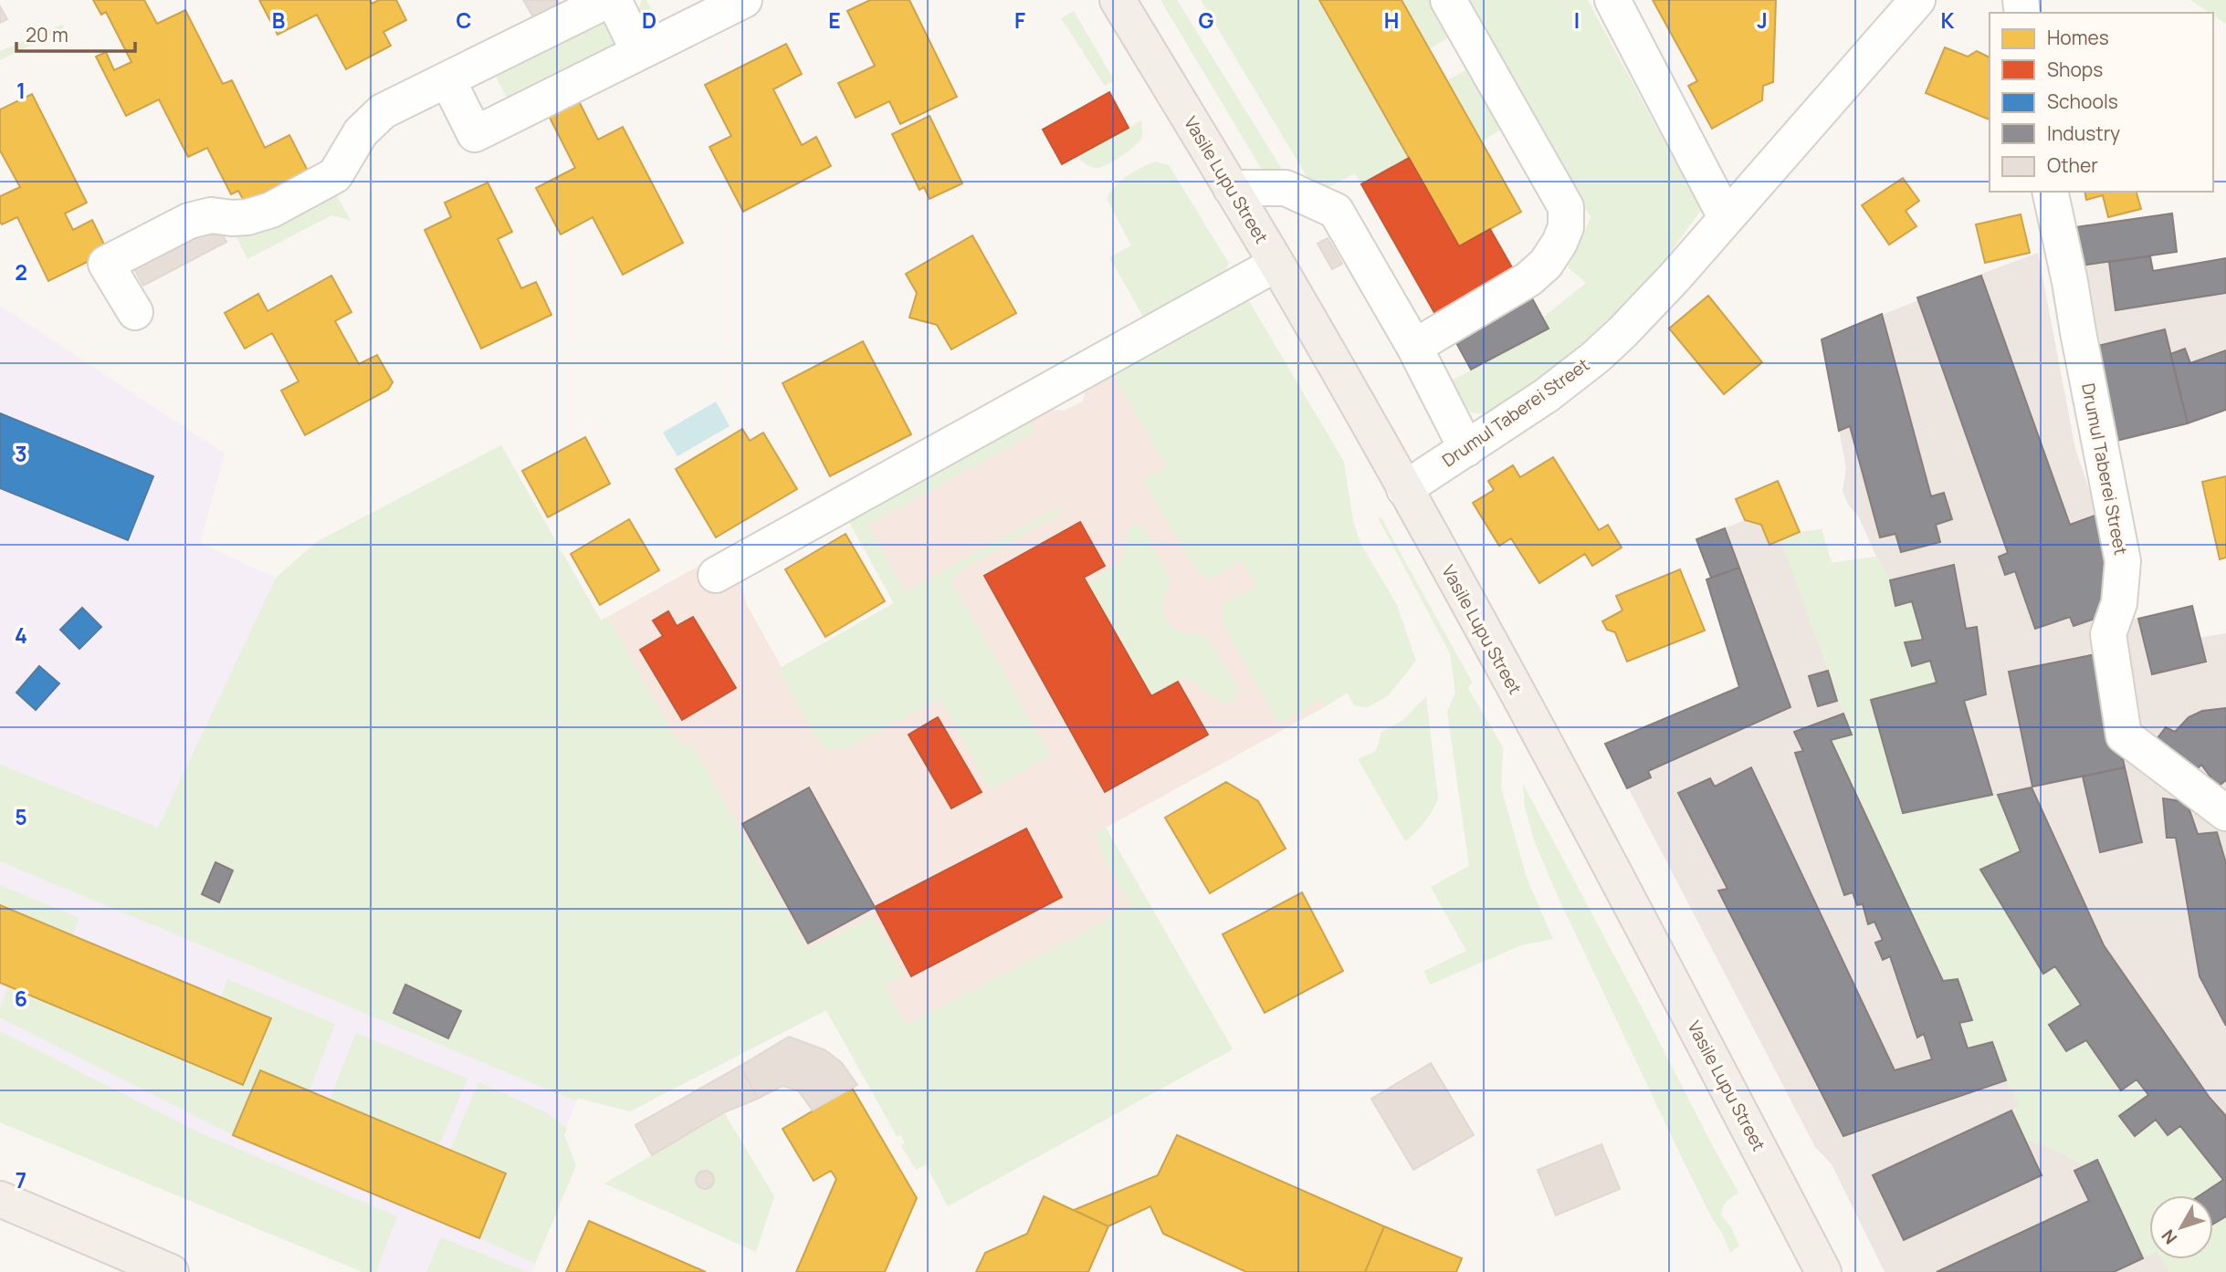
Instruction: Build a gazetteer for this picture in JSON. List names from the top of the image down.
{
  "streets": {
    "main road": ["Vasile Lupu Street"],
    "street": ["Drumul Taberei Street"]
  },
  "crossings": [
    ["Vasile Lupu Street", "Drumul Taberei Street"]
  ],
  "legend": [
    "Homes",
    "Shops",
    "Schools",
    "Industry",
    "Other"
  ],
  "scale_bar": "20 m",
  "north": "bottom left",
  "grid": {
    "columns": [
      "B",
      "C",
      "D",
      "E",
      "F",
      "G",
      "H",
      "I",
      "J",
      "K"
    ],
    "rows": [
      "1",
      "2",
      "3",
      "4",
      "5",
      "6",
      "7"
    ]
  }
}
